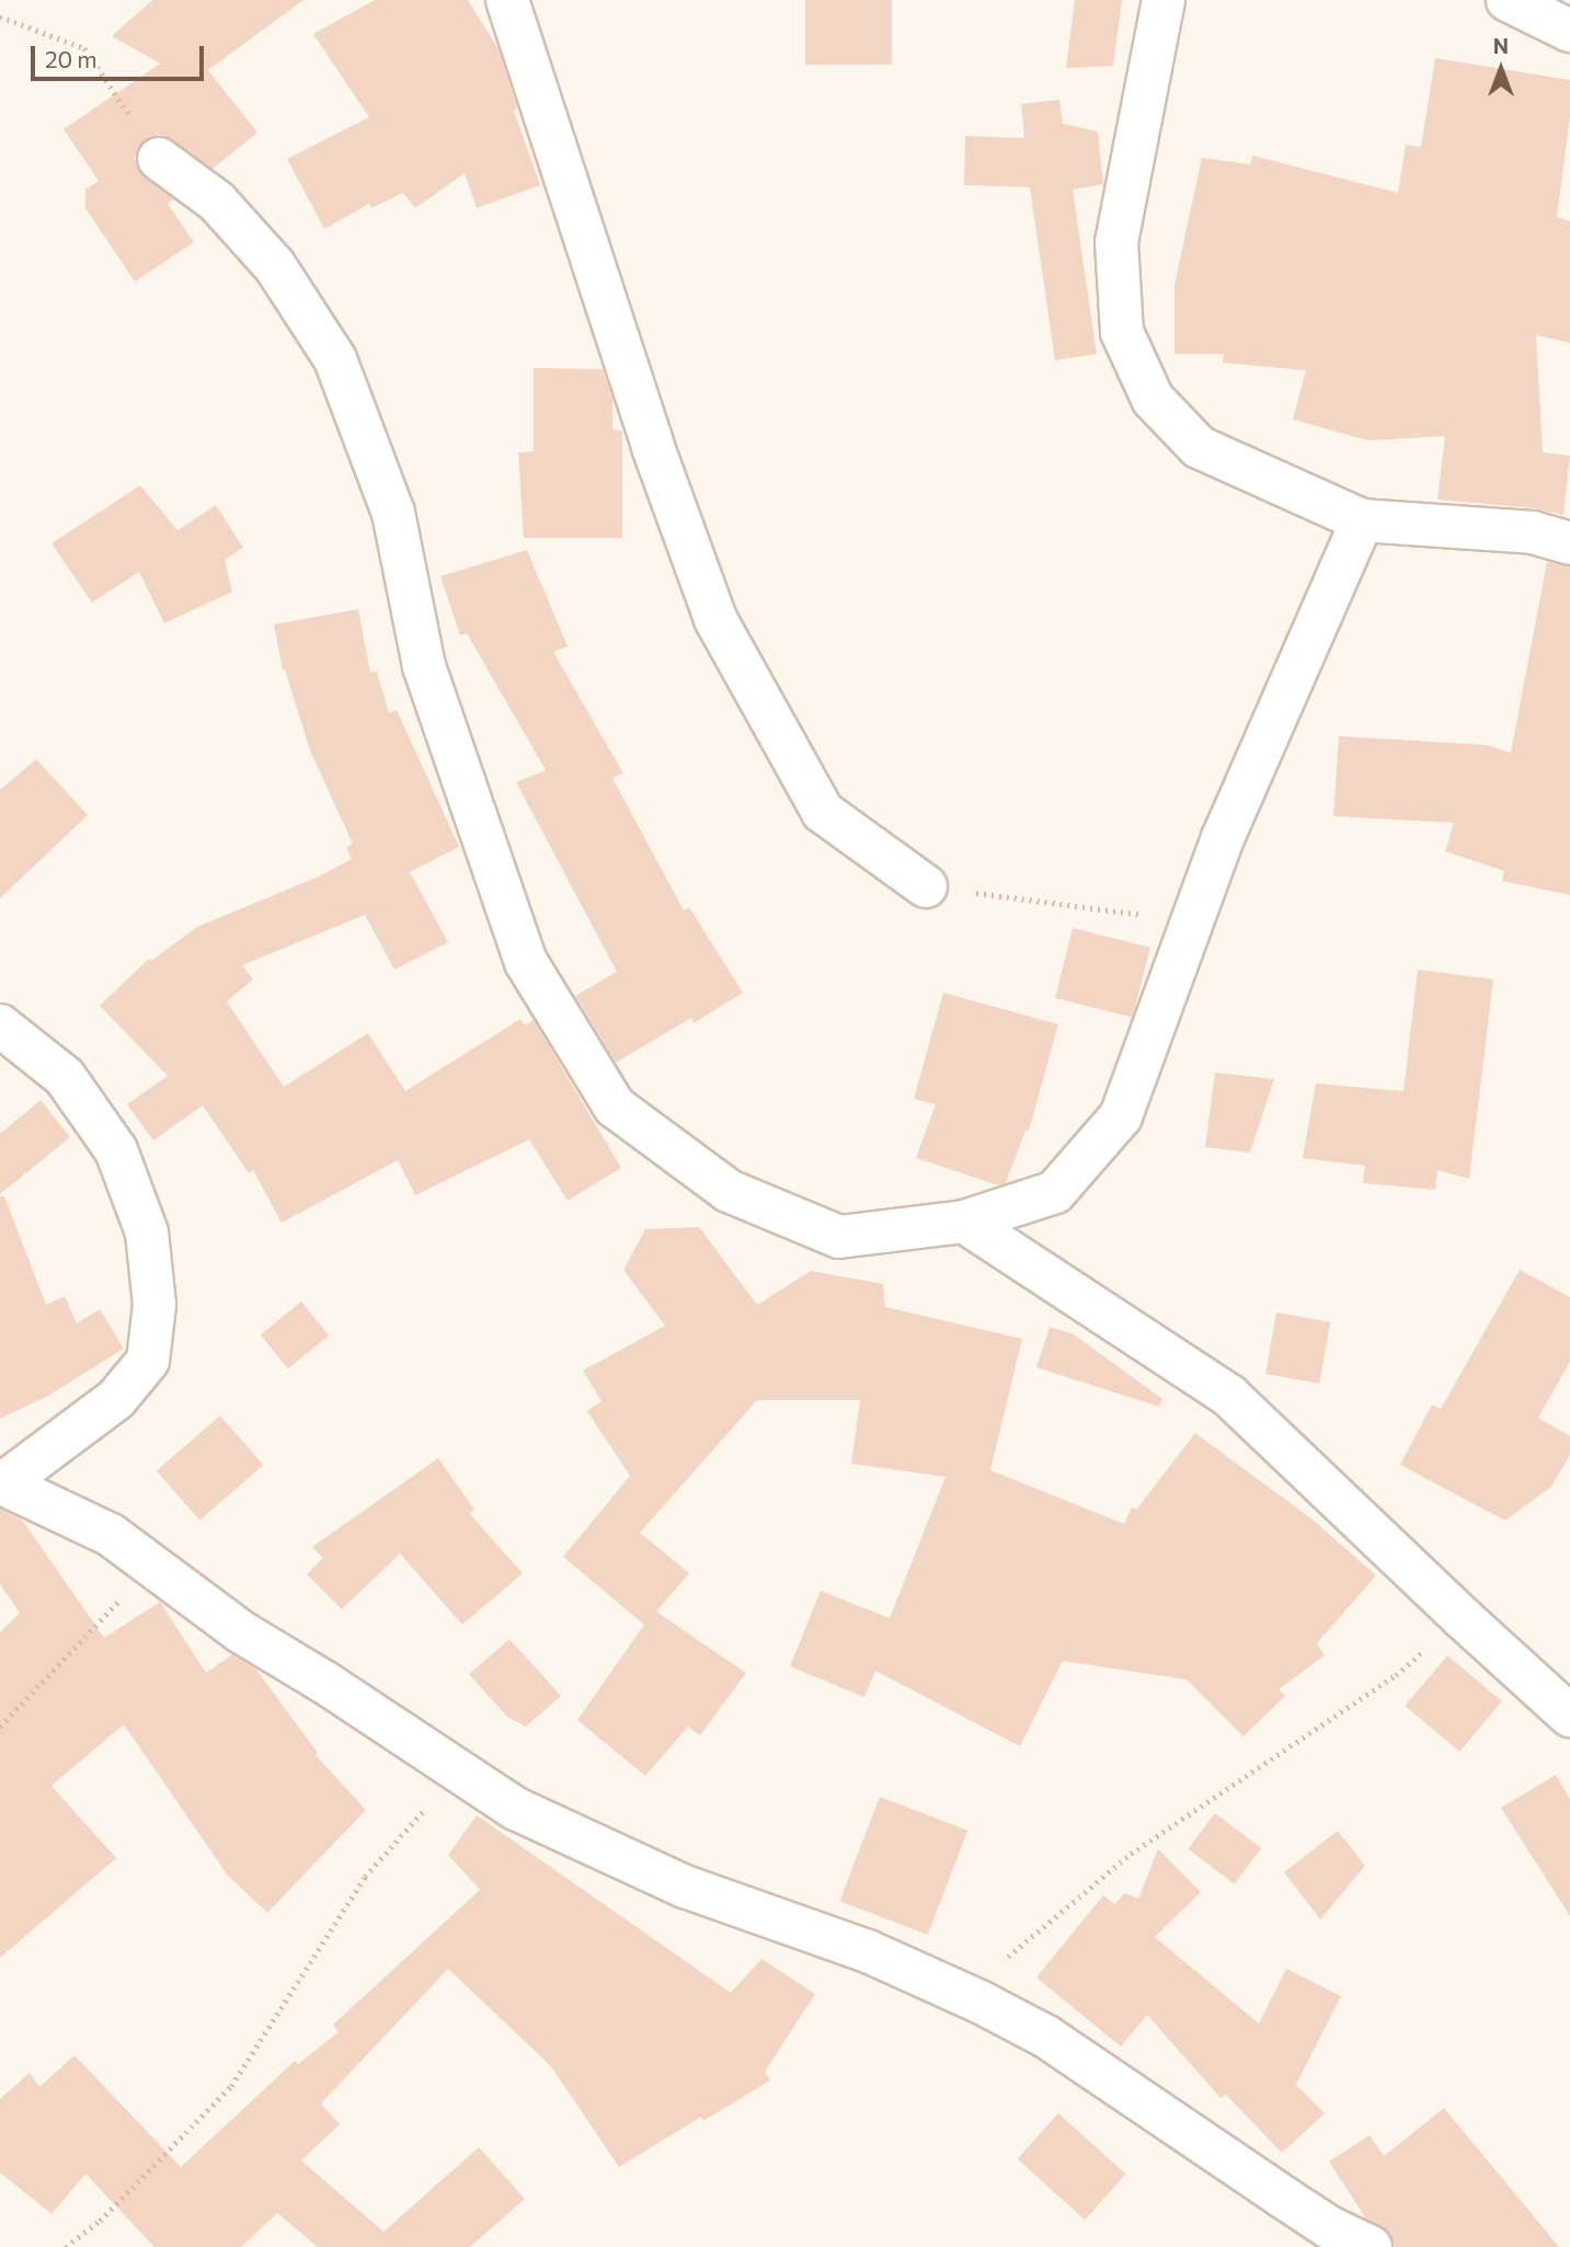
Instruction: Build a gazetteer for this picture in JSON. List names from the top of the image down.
{
  "scale_bar": "20 m",
  "north": "top"
}
